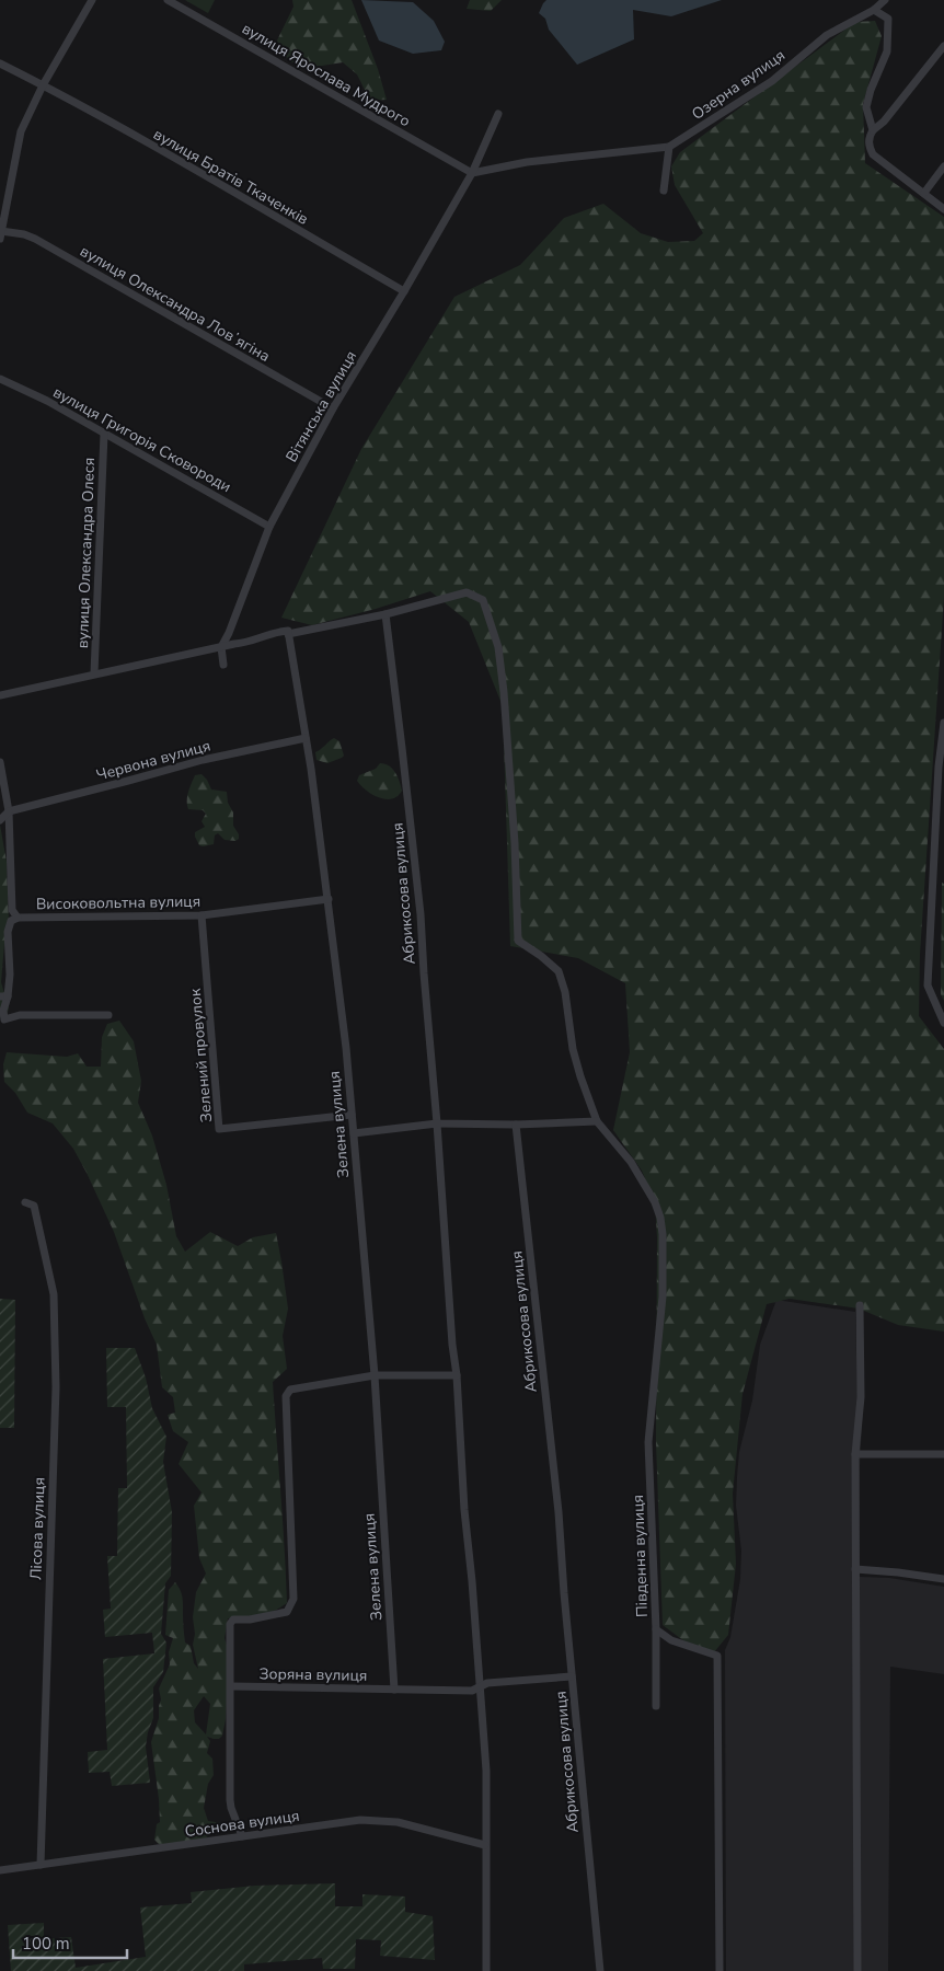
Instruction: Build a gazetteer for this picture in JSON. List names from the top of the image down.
{
  "streets": {
    "street": [
      "вулиця Ярослава Мудрого",
      "Озерна вулиця",
      "вулиця Братів Ткаченків",
      "вулиця Олександра Ловʼягіна",
      "Вітянська вулиця",
      "вулиця Григорія Сковороди",
      "вулиця Олександра Олеся",
      "Червона вулиця",
      "Абрикосова вулиця",
      "Високовольтна вулиця",
      "Зелений провулок",
      "Зелена вулиця",
      "Лісова вулиця",
      "Південна вулиця",
      "Зоряна вулиця",
      "Соснова вулиця"
    ]
  },
  "crossings": [
    ["вулиця Ярослава Мудрого", "Вітянська вулиця"],
    ["вулиця Братів Ткаченків", "Вітянська вулиця"],
    ["вулиця Олександра Ловʼягіна", "Вітянська вулиця"],
    ["Вітянська вулиця", "вулиця Григорія Сковороди"],
    ["вулиця Григорія Сковороди", "вулиця Олександра Олеся"],
    ["Червона вулиця", "Високовольтна вулиця"],
    ["Червона вулиця", "Зелена вулиця"],
    ["Абрикосова вулиця", "Зоряна вулиця"],
    ["Високовольтна вулиця", "Зелений провулок"],
    ["Високовольтна вулиця", "Зелена вулиця"],
    ["Зелений провулок", "Зелена вулиця"],
    ["Зелена вулиця", "Зоряна вулиця"],
    ["Лісова вулиця", "Соснова вулиця"]
  ],
  "scale_bar": "100 m"
}
